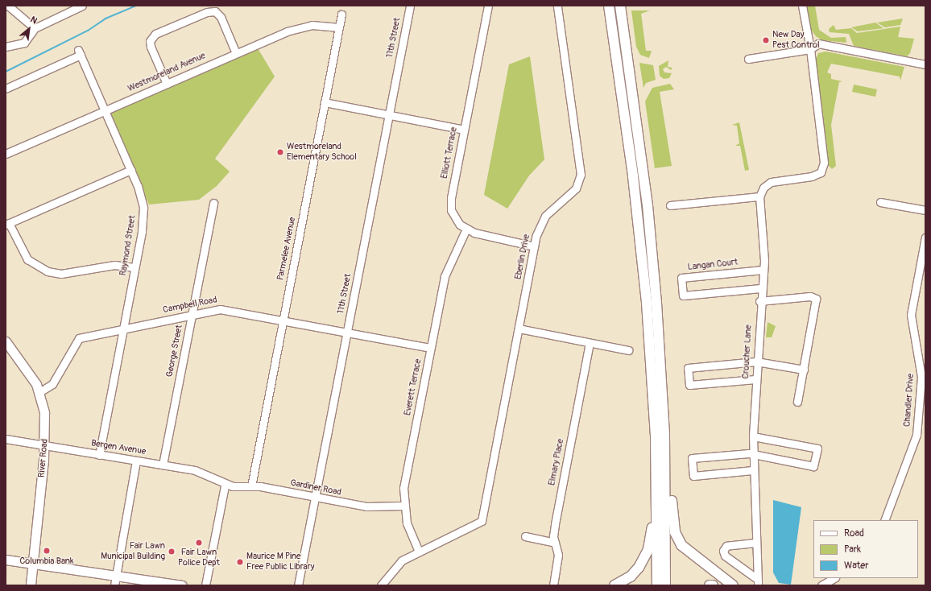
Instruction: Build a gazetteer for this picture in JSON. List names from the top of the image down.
{
  "streets": {
    "main road": ["River Road"],
    "street": [
      "11th Street",
      "Westmoreland Avenue",
      "Elliott Terrace",
      "Raymond Street",
      "Parmelee Avenue",
      "Eberlin Drive",
      "Langan Court",
      "Campbell Road",
      "George Street",
      "Croucher Lane",
      "Everett Terrace",
      "Chandler Drive",
      "Bergen Avenue",
      "Elmary Place",
      "Gardiner Road"
    ]
  },
  "crossings": [
    ["11th Street", "Campbell Road"],
    ["11th Street", "Gardiner Road"],
    ["Westmoreland Avenue", "Raymond Street"],
    ["Westmoreland Avenue", "Parmelee Avenue"],
    ["Elliott Terrace", "Eberlin Drive"],
    ["Elliott Terrace", "Everett Terrace"],
    ["Raymond Street", "Campbell Road"],
    ["Raymond Street", "Bergen Avenue"],
    ["Parmelee Avenue", "Campbell Road"],
    ["Parmelee Avenue", "Gardiner Road"],
    ["Eberlin Drive", "Everett Terrace"],
    ["Langan Court", "Croucher Lane"],
    ["Campbell Road", "George Street"],
    ["Campbell Road", "Everett Terrace"],
    ["Campbell Road", "River Road"],
    ["George Street", "Bergen Avenue"],
    ["Everett Terrace", "Gardiner Road"],
    ["Bergen Avenue", "River Road"],
    ["Bergen Avenue", "Gardiner Road"]
  ],
  "places": [
    "New Day Pest Control",
    "Westmoreland Elementary School",
    "Fair Lawn Police Dept",
    "Columbia Bank",
    "Fair Lawn Municipal Building",
    "Maurice M Pine Free Public Library"
  ],
  "legend": ["Road", "Park", "Water"],
  "north": "top right"
}
